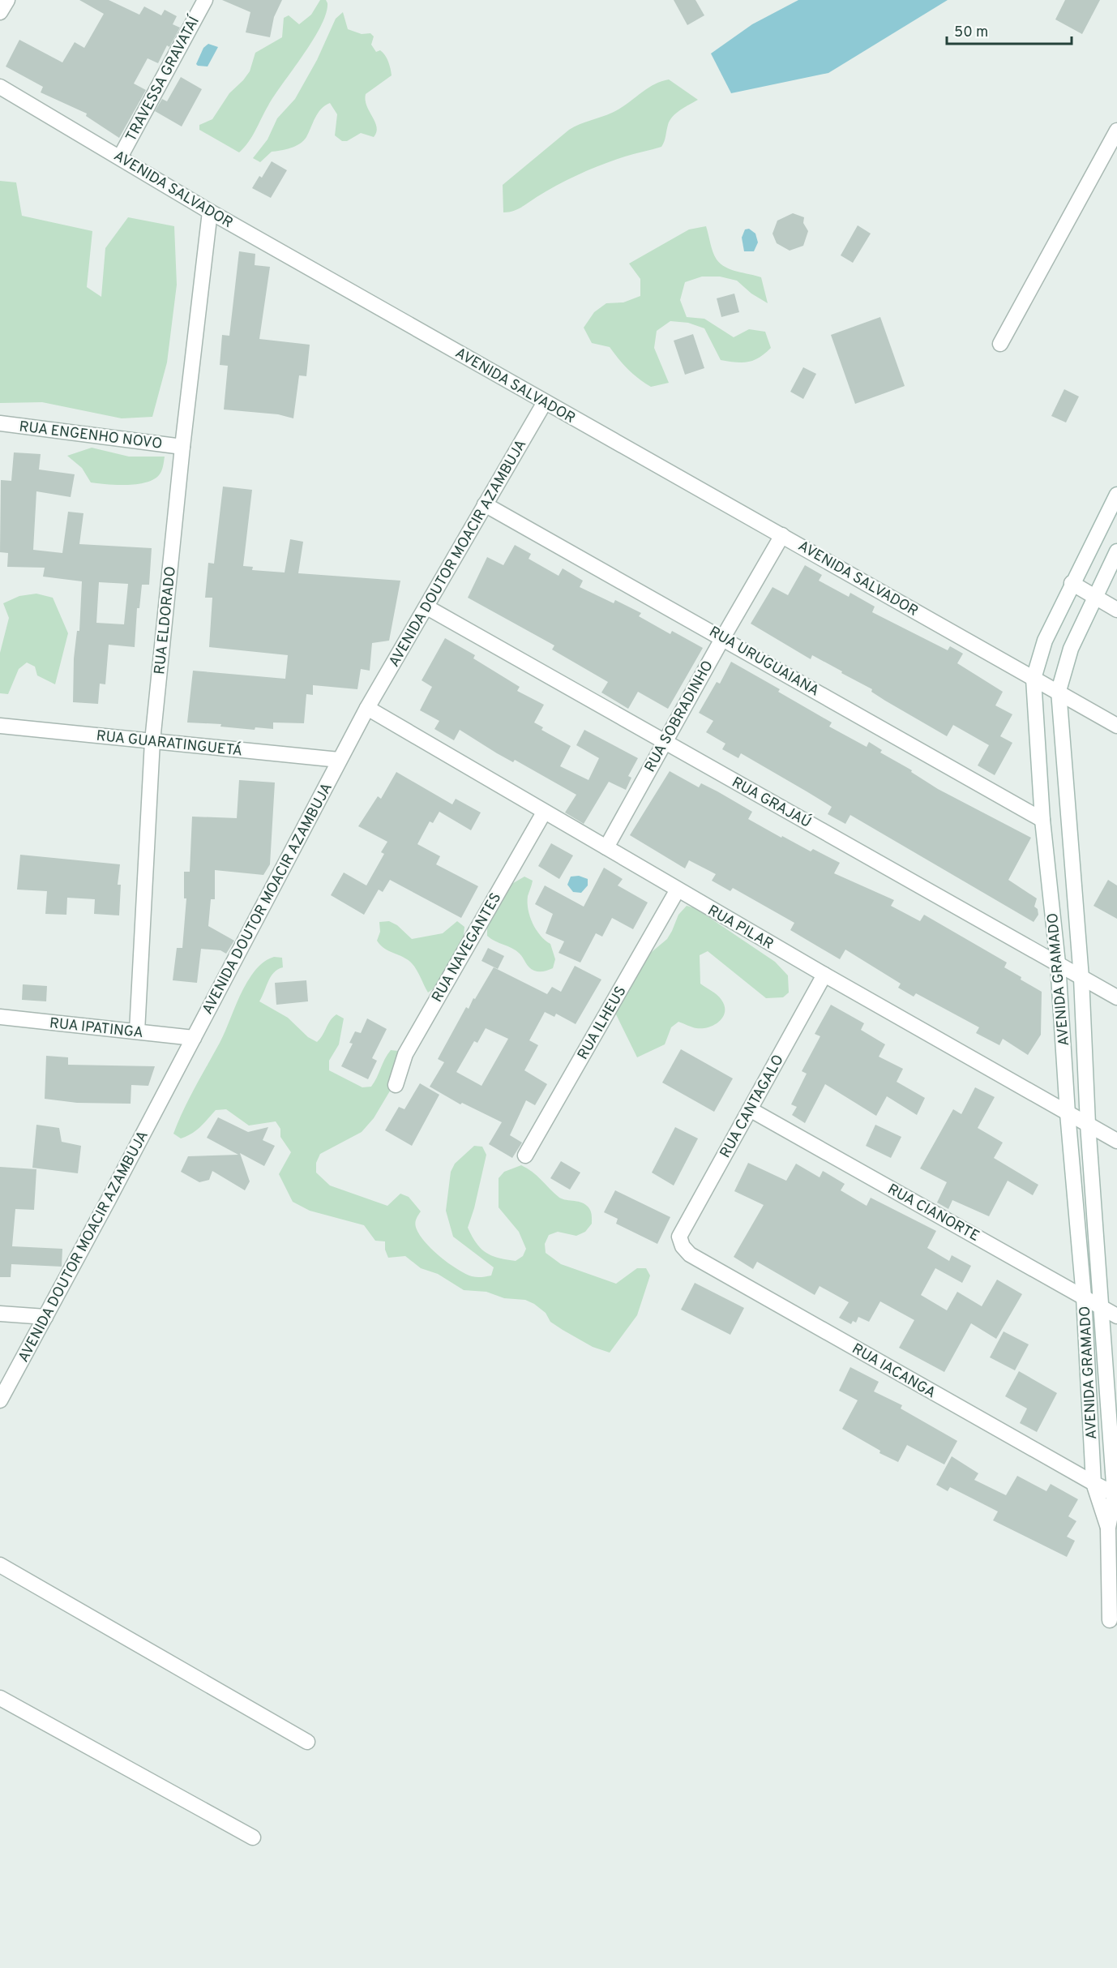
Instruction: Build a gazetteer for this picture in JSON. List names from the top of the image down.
{
  "streets": {
    "street": [
      "TRAVESSA GRAVATAÍ",
      "AVENIDA SALVADOR",
      "RUA ENGENHO NOVO",
      "AVENIDA DOUTOR MOACIR AZAMBUJA",
      "RUA ELDORADO",
      "RUA URUGUAIANA",
      "RUA SOBRADINHO",
      "RUA GUARATINGUETÁ",
      "RUA GRAJAÚ",
      "RUA PILAR",
      "RUA NAVEGANTES",
      "AVENIDA GRAMADO",
      "RUA ILHEUS",
      "RUA IPATINGA",
      "RUA CANTAGALO",
      "RUA CIANORTE",
      "RUA IACANGA"
    ]
  },
  "crossings": [
    ["TRAVESSA GRAVATAÍ", "AVENIDA SALVADOR"],
    ["AVENIDA SALVADOR", "AVENIDA DOUTOR MOACIR AZAMBUJA"],
    ["AVENIDA SALVADOR", "RUA ELDORADO"],
    ["AVENIDA SALVADOR", "RUA SOBRADINHO"],
    ["AVENIDA SALVADOR", "AVENIDA GRAMADO"],
    ["RUA ENGENHO NOVO", "RUA ELDORADO"],
    ["AVENIDA DOUTOR MOACIR AZAMBUJA", "RUA URUGUAIANA"],
    ["AVENIDA DOUTOR MOACIR AZAMBUJA", "RUA GUARATINGUETÁ"],
    ["AVENIDA DOUTOR MOACIR AZAMBUJA", "RUA GRAJAÚ"],
    ["AVENIDA DOUTOR MOACIR AZAMBUJA", "RUA PILAR"],
    ["AVENIDA DOUTOR MOACIR AZAMBUJA", "RUA IPATINGA"],
    ["RUA ELDORADO", "RUA GUARATINGUETÁ"],
    ["RUA ELDORADO", "RUA IPATINGA"],
    ["RUA URUGUAIANA", "RUA SOBRADINHO"],
    ["RUA URUGUAIANA", "AVENIDA GRAMADO"],
    ["RUA SOBRADINHO", "RUA GRAJAÚ"],
    ["RUA SOBRADINHO", "RUA PILAR"],
    ["RUA GRAJAÚ", "AVENIDA GRAMADO"],
    ["RUA PILAR", "RUA NAVEGANTES"],
    ["RUA PILAR", "AVENIDA GRAMADO"],
    ["RUA PILAR", "RUA ILHEUS"],
    ["RUA PILAR", "RUA CANTAGALO"],
    ["AVENIDA GRAMADO", "RUA CIANORTE"],
    ["AVENIDA GRAMADO", "RUA IACANGA"],
    ["RUA CANTAGALO", "RUA CIANORTE"],
    ["RUA CANTAGALO", "RUA IACANGA"]
  ],
  "scale_bar": "50 m"
}
